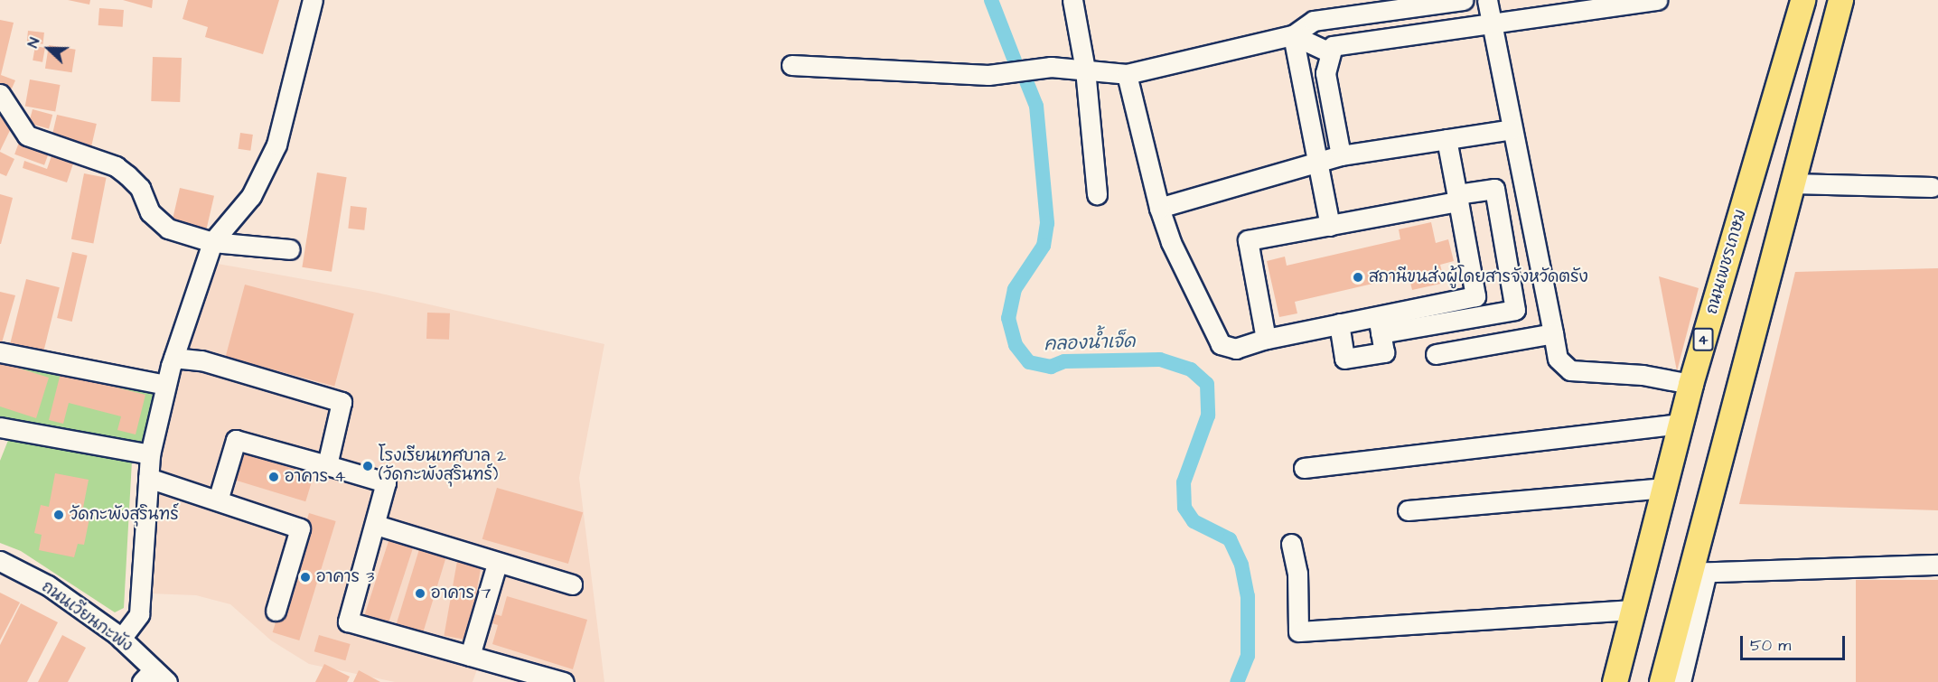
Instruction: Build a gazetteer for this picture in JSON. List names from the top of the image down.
{
  "streets": {
    "main road": ["ถนนเพชรเกษม", "4"],
    "street": ["ถนนเวียนกะพัง"]
  },
  "water": ["คลองน้ำเจ็ด"],
  "places": [
    "สถานีขนส่งผู้โดยสารจังหวัดตรัง",
    "โรงเรียนเทศบาล 2 (วัดกะพังสุรินทร์)",
    "อาคาร 4",
    "วัดกะพังสุรินทร์",
    "อาคาร 3",
    "อาคาร 7"
  ],
  "scale_bar": "50 m",
  "north": "left"
}
